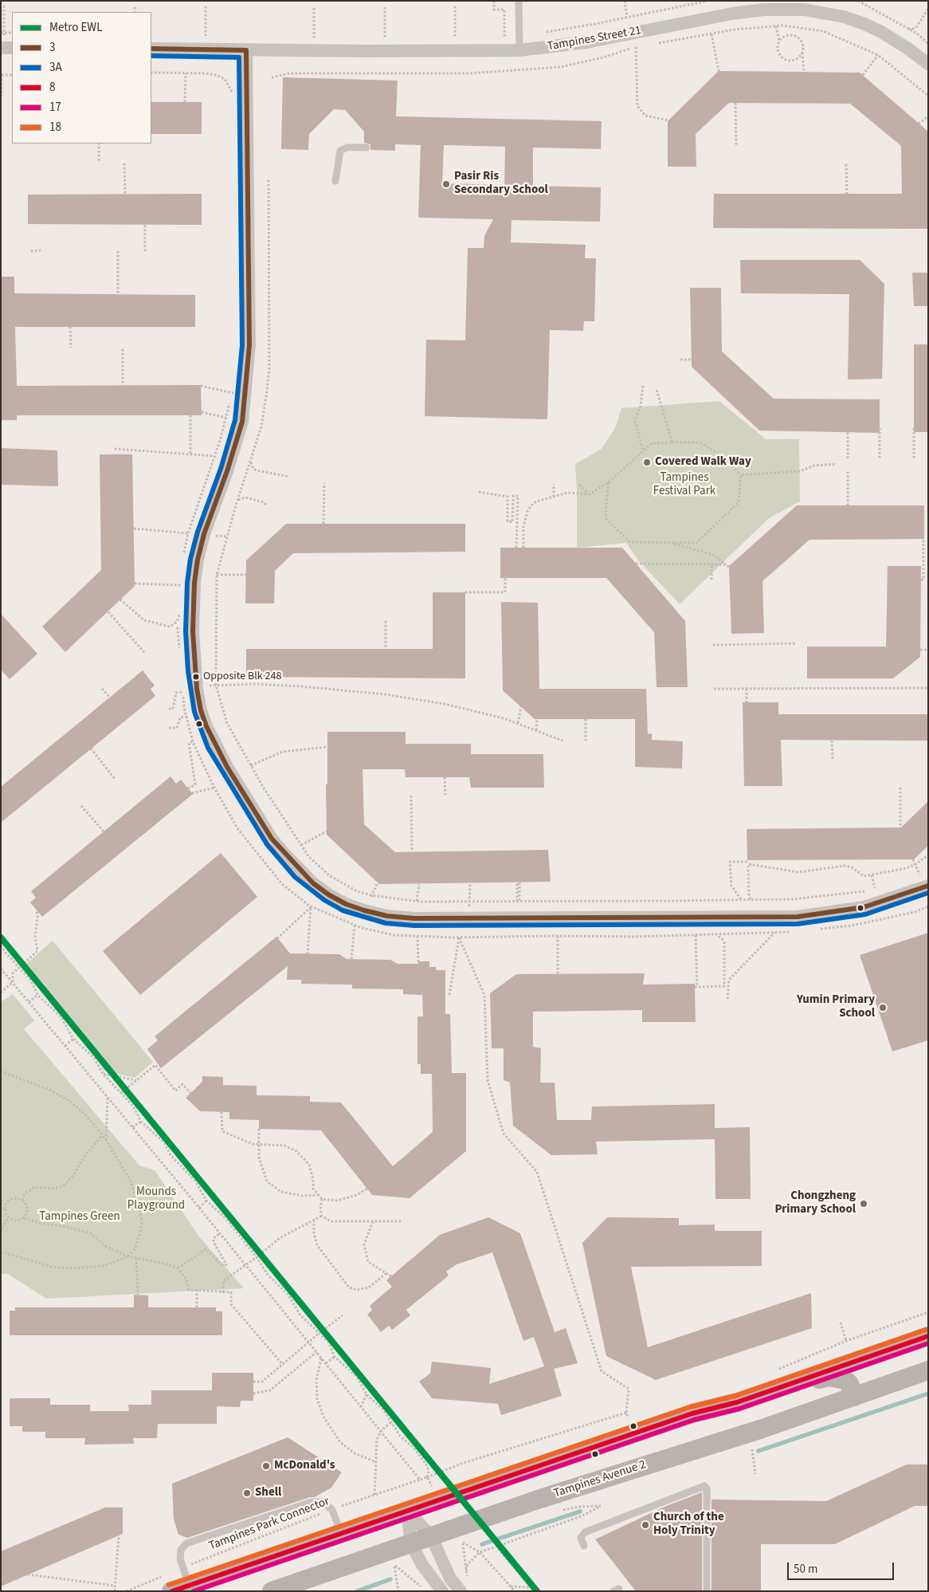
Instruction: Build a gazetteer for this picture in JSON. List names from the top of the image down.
{
  "streets": {
    "main road": ["Tampines Avenue 2"],
    "street": ["Tampines Street 21"],
    "path": ["Tampines Park Connector"]
  },
  "parks": ["Tampines Festival Park", "Mounds Playground", "Tampines Green"],
  "places": [
    "Pasir Ris Secondary School",
    "Covered Walk Way",
    "Opposite Blk 248",
    "Yumin Primary School",
    "Chongzheng Primary School",
    "McDonald's",
    "Shell",
    "Church of the Holy Trinity"
  ],
  "lines": [
    "transit line 3",
    "transit line 3A",
    "metro line EWL",
    "transit line 18",
    "transit line 8",
    "transit line 17"
  ],
  "legend": [
    "Metro EWL",
    "3",
    "3A",
    "8",
    "17",
    "18"
  ],
  "scale_bar": "50 m"
}
